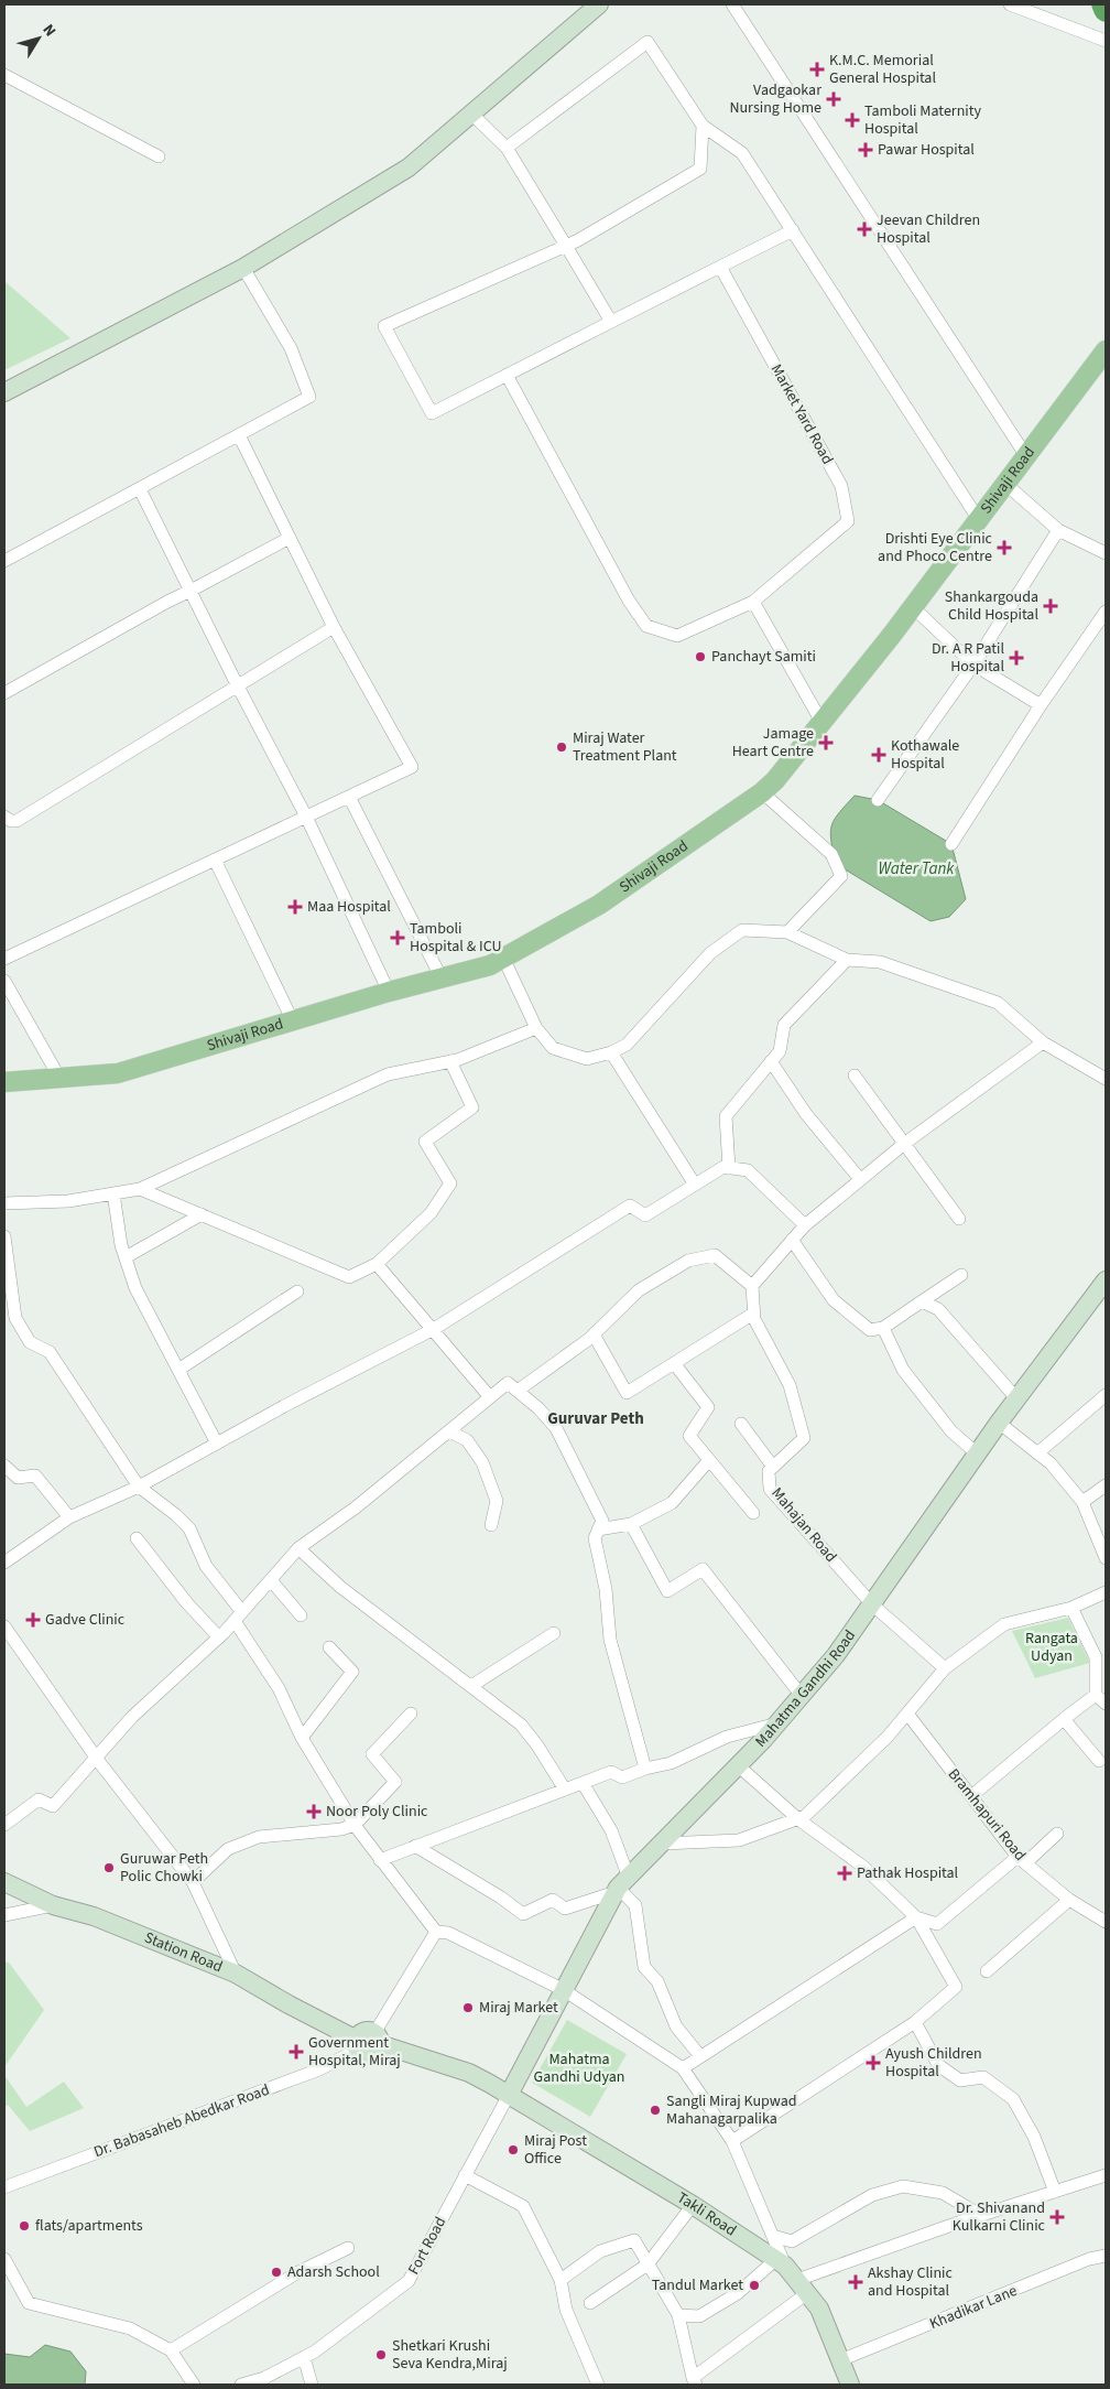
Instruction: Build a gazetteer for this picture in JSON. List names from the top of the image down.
{
  "streets": {
    "main road": [
      "Shivaji Road",
      "Mahatma Gandhi Road",
      "Station Road",
      "Takli Road"
    ],
    "street": [
      "Market Yard Road",
      "Mahajan Road",
      "Bramhapuri Road",
      "Dr. Babasaheb Abedkar Road",
      "Fort Road",
      "Khadikar Lane"
    ]
  },
  "crossings": [
    ["Mahajan Road", "Mahatma Gandhi Road"],
    ["Mahatma Gandhi Road", "Takli Road"],
    ["Mahatma Gandhi Road", "Fort Road"],
    ["Station Road", "Dr. Babasaheb Abedkar Road"],
    ["Takli Road", "Fort Road"],
    ["Takli Road", "Khadikar Lane"]
  ],
  "districts": ["Guruvar Peth"],
  "water": ["Water Tank"],
  "parks": ["Rangata Udyan", "Mahatma Gandhi Udyan"],
  "places": {
    "health": [
      "K.M.C. Memorial General Hospital",
      "Vadgaokar Nursing Home",
      "Tamboli Maternity Hospital",
      "Pawar Hospital",
      "Jeevan Children Hospital",
      "Drishti Eye Clinic and Phoco Centre",
      "Shankargouda Child Hospital",
      "Dr. A R Patil Hospital",
      "Jamage Heart Centre",
      "Kothawale Hospital",
      "Maa Hospital",
      "Tamboli Hospital & ICU",
      "Gadve Clinic",
      "Noor Poly Clinic",
      "Pathak Hospital",
      "Government Hospital, Miraj",
      "Ayush Children Hospital",
      "Dr. Shivanand Kulkarni Clinic",
      "Akshay Clinic and Hospital"
    ],
    "other": [
      "Panchayt Samiti",
      "Miraj Water Treatment Plant",
      "Guruwar Peth Polic Chowki",
      "Miraj Market",
      "Sangli Miraj Kupwad Mahanagarpalika",
      "Miraj Post Office",
      "flats/apartments",
      "Adarsh School",
      "Tandul Market",
      "Shetkari Krushi Seva Kendra,Miraj"
    ]
  },
  "north": "top right"
}
